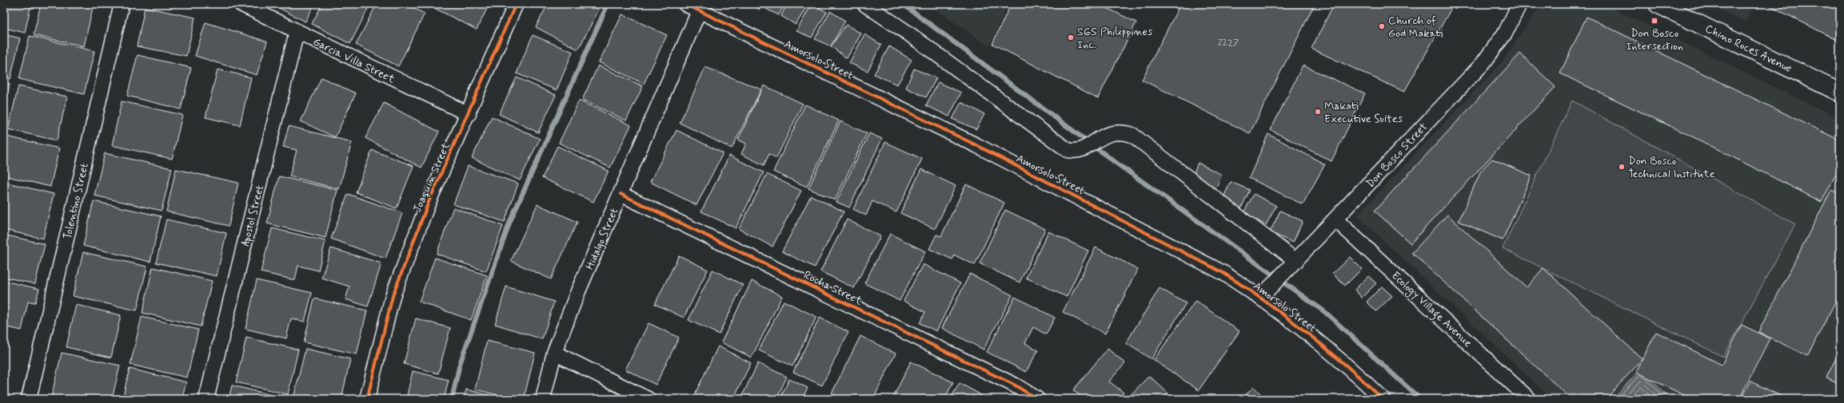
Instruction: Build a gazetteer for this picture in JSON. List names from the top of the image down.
{
  "streets": {
    "main road": ["Chino Roces Avenue"],
    "street": [
      "Amorsolo Street",
      "Garcia Villa Street",
      "Don Bosco Street",
      "Joaquin Street",
      "Tolentino Street",
      "Apostol Street",
      "Hidalgo Street",
      "Rocha Street",
      "Ecology Village Avenue"
    ]
  },
  "crossings": [
    ["Amorsolo Street", "Don Bosco Street"],
    ["Amorsolo Street", "Hidalgo Street"],
    ["Garcia Villa Street", "Joaquin Street"],
    ["Garcia Villa Street", "Apostol Street"],
    ["Don Bosco Street", "Ecology Village Avenue"],
    ["Hidalgo Street", "Rocha Street"]
  ],
  "places": {
    "transit": ["Don Bosco Intersection"],
    "other": [
      "Church of God Makati",
      "SGS Philippines Inc.",
      "Makati Executive Suites",
      "Don Bosco Technical Institute"
    ]
  },
  "house_numbers": ["2227"]
}
